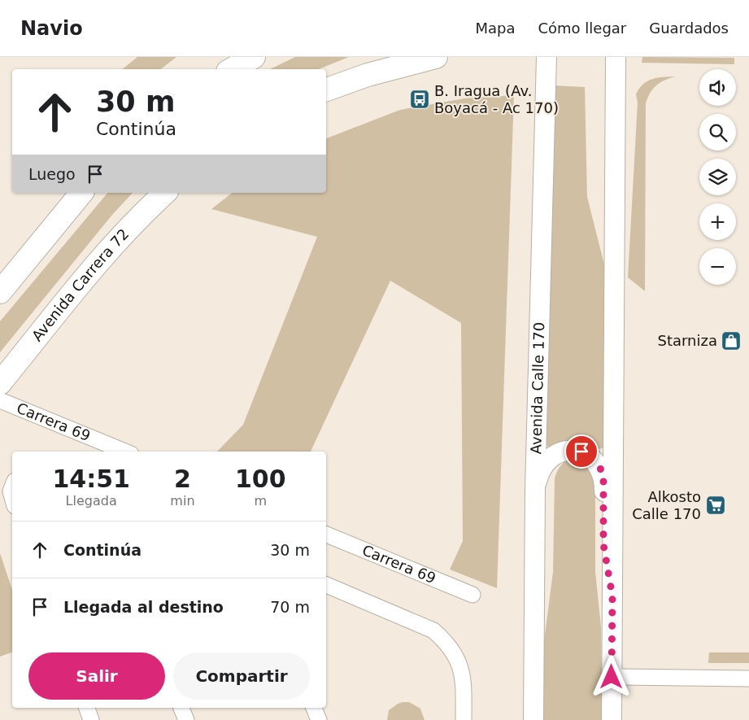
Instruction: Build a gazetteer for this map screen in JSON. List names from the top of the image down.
{
  "streets": {
    "highway": ["Avenida Carrera 72"],
    "main road": ["Avenida Calle 170"],
    "street": ["Carrera 69"]
  },
  "places": {
    "bus stop": ["B. Iragua (Av. Boyacá - Ac 170)"],
    "shop": ["Starniza"],
    "supermarket": ["Alkosto Calle 170"]
  },
  "page": {
    "header": "Navio",
    "nav": ["Mapa", "Cómo llegar", "Guardados"],
    "map_buttons": ["+", "−"],
    "turn": ["30 m", "Continúa"],
    "then": "Luego",
    "eta": [
      "14:51",
      "Llegada",
      "2",
      "min",
      "100",
      "m"
    ],
    "list": [
      {
        "name": "Continúa",
        "value": "30 m"
      },
      {
        "name": "Llegada al destino",
        "value": "70 m"
      }
    ],
    "buttons": ["Salir", "Compartir"]
  }
}
